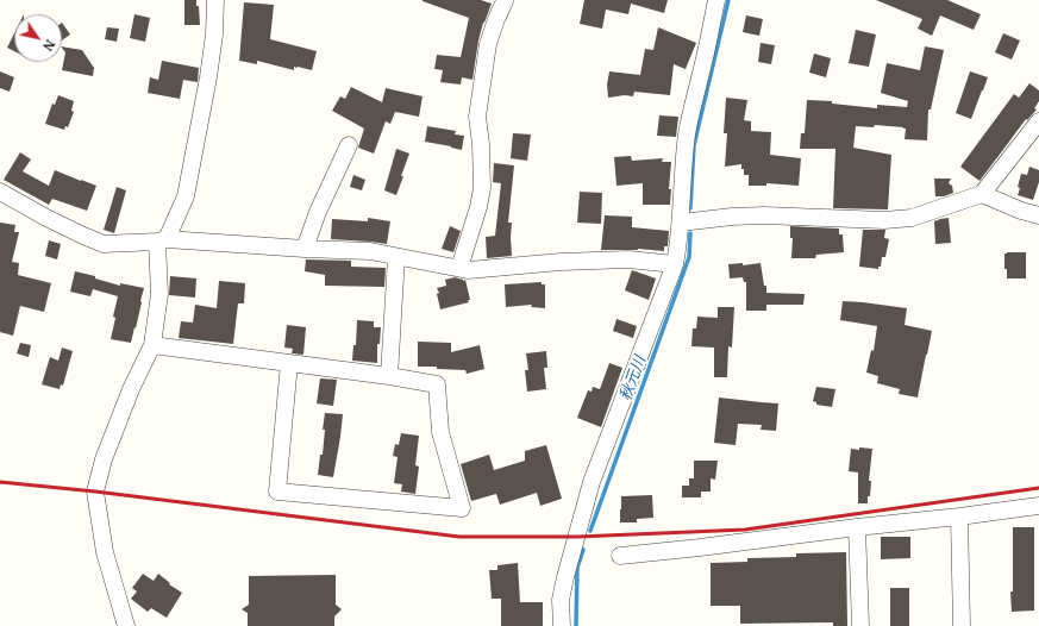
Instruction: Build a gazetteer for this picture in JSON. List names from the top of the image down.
{
  "water": ["秋元川"],
  "north": "bottom right"
}
